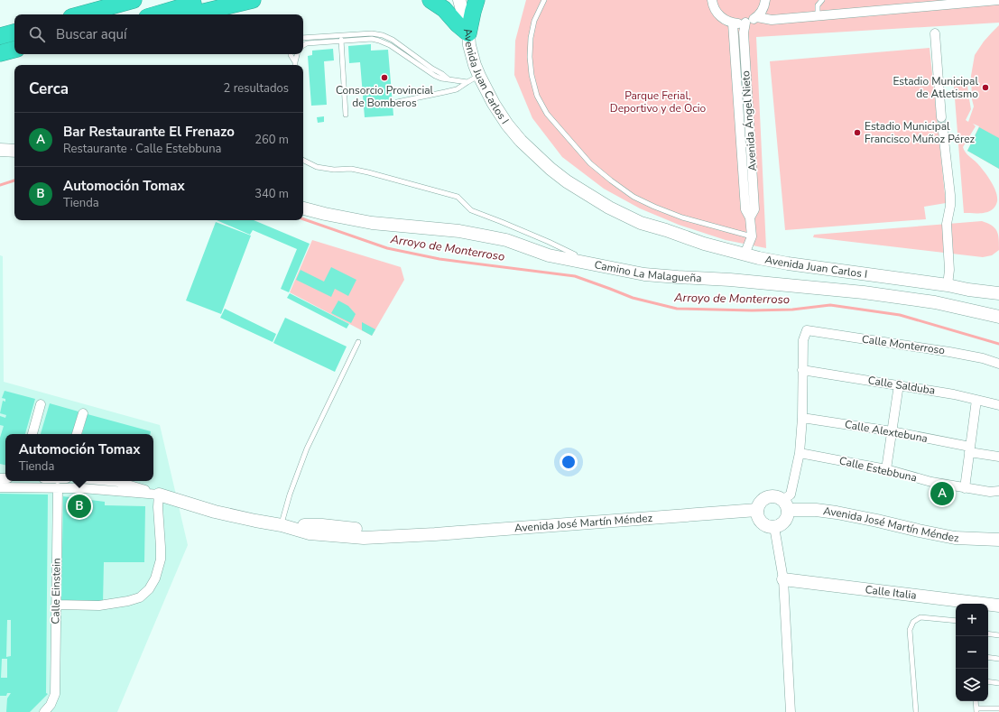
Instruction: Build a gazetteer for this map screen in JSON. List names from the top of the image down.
{
  "streets": {
    "street": [
      "Avenida Juan Carlos I",
      "Avenida Ángel Nieto",
      "Camino La Malagueña",
      "Calle Monterroso",
      "Calle Salduba",
      "Calle Alextebuna",
      "Calle Estebbuna",
      "Avenida José Martín Méndez",
      "Calle Einstein",
      "Calle Italia"
    ]
  },
  "crossings": [
    ["Avenida Juan Carlos I", "Avenida Ángel Nieto"],
    ["Calle Monterroso", "Calle Salduba"],
    ["Avenida José Martín Méndez", "Calle Einstein"]
  ],
  "water": ["Arroyo de Monterroso"],
  "parks": ["Parque Ferial, Deportivo y de Ocio"],
  "places": ["Consorcio Provincial de Bomberos", "Estadio Municipal de Atletismo", "Estadio Municipal Francisco Muñoz Pérez"],
  "page": {
    "search": "Buscar aquí",
    "heading": ["Cerca", "2 resultados"],
    "list": [
      {
        "mark": "A",
        "name": "Bar Restaurante El Frenazo",
        "note": "Restaurante · Calle Estebbuna",
        "value": "260 m"
      },
      {
        "mark": "B",
        "name": "Automoción Tomax",
        "note": "Tienda",
        "value": "340 m"
      }
    ],
    "popup": ["Automoción Tomax", "Tienda"],
    "pins": ["A", "B"],
    "map_buttons": ["+", "−"]
  }
}
